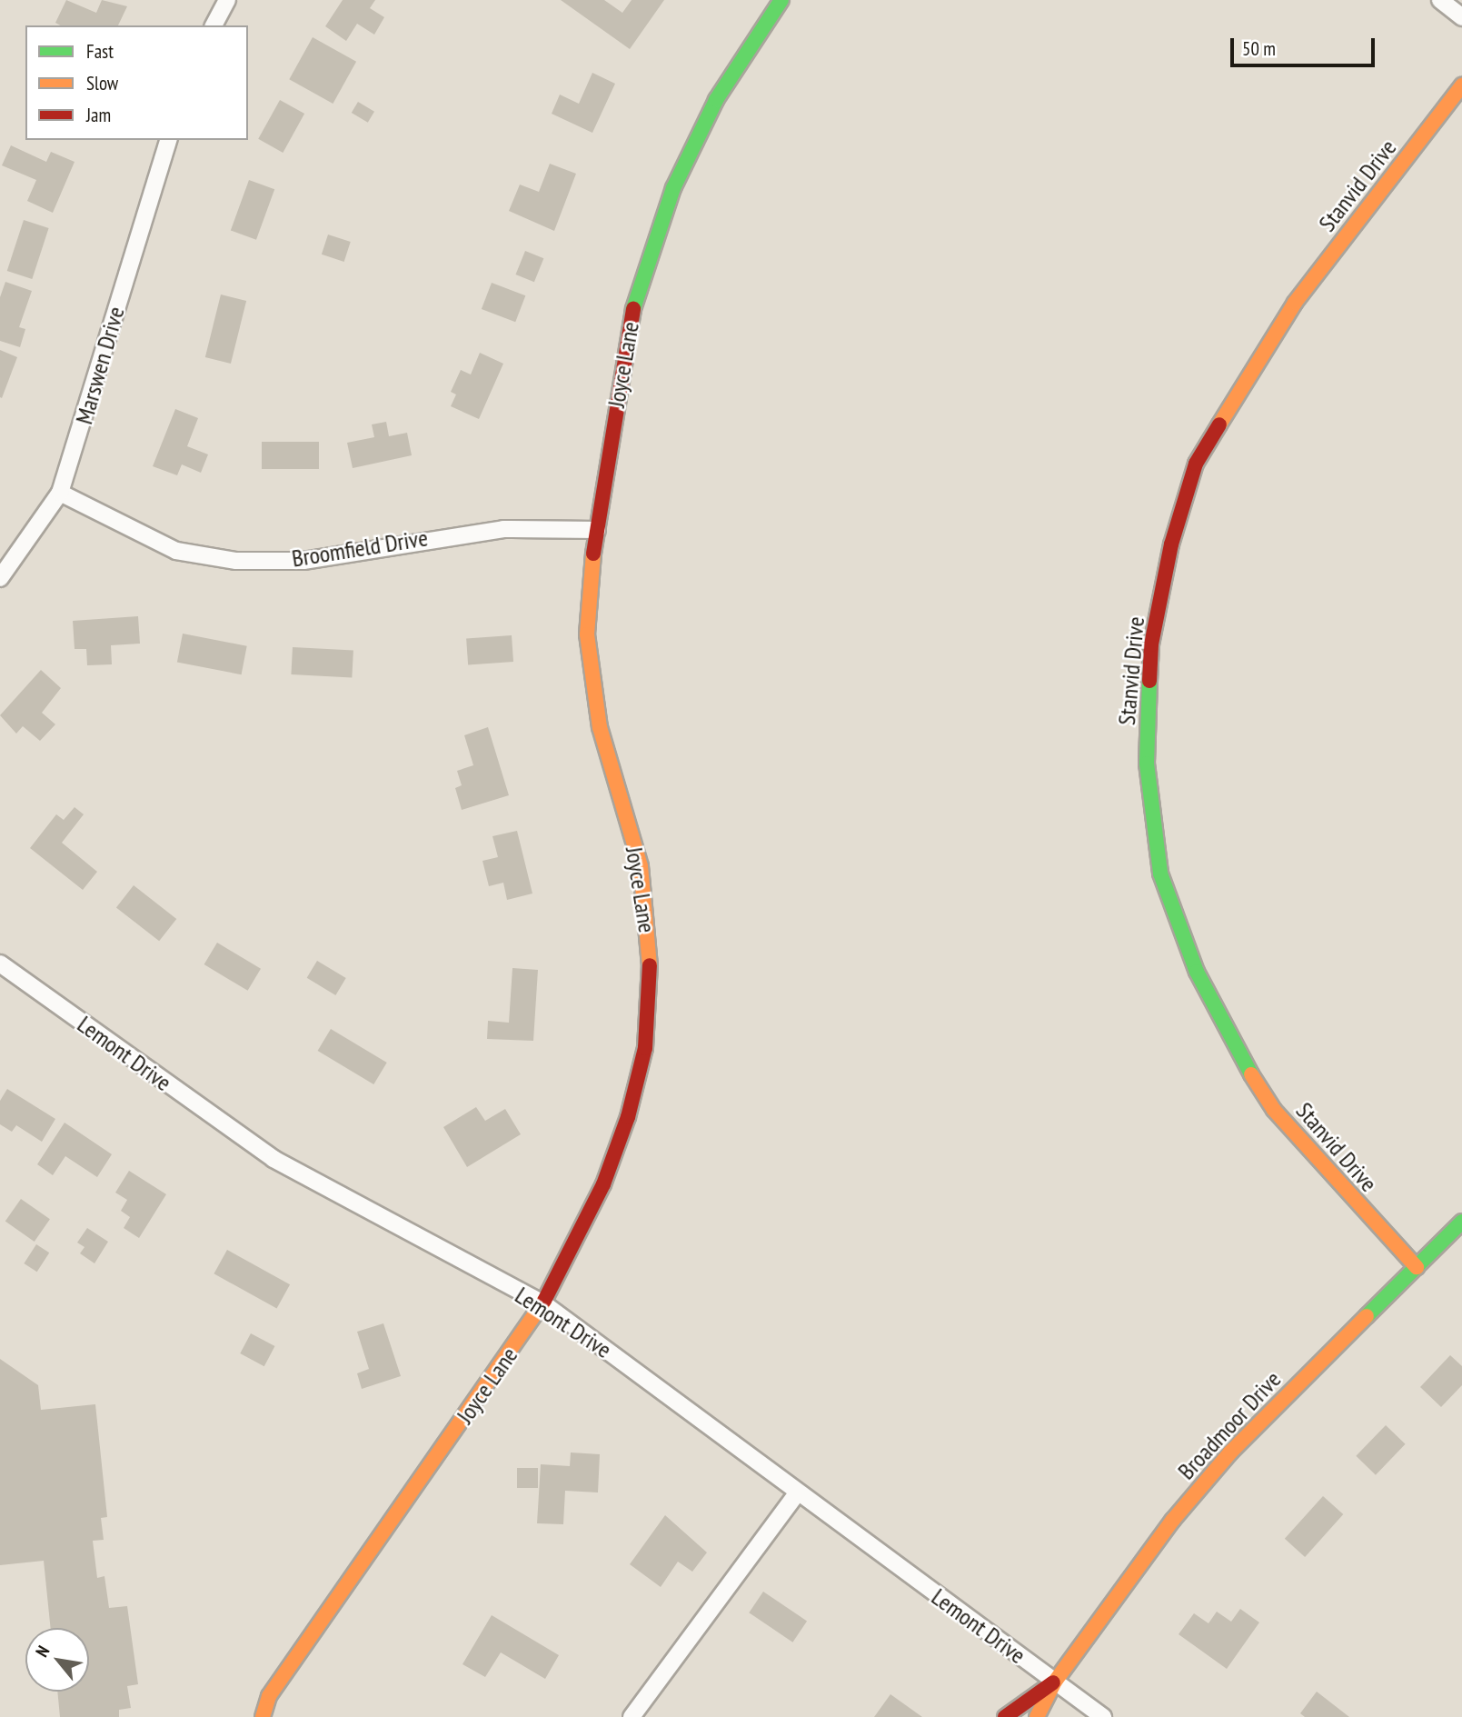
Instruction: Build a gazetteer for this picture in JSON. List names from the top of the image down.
{
  "streets": {
    "street": [
      "Stanvid Drive",
      "Joyce Lane",
      "Marswen Drive",
      "Broomfield Drive",
      "Lemont Drive",
      "Broadmoor Drive"
    ]
  },
  "crossings": [
    ["Stanvid Drive", "Broadmoor Drive"],
    ["Joyce Lane", "Broomfield Drive"],
    ["Joyce Lane", "Lemont Drive"],
    ["Marswen Drive", "Broomfield Drive"],
    ["Lemont Drive", "Broadmoor Drive"]
  ],
  "legend": ["Fast", "Slow", "Jam"],
  "scale_bar": "50 m",
  "north": "top left"
}
